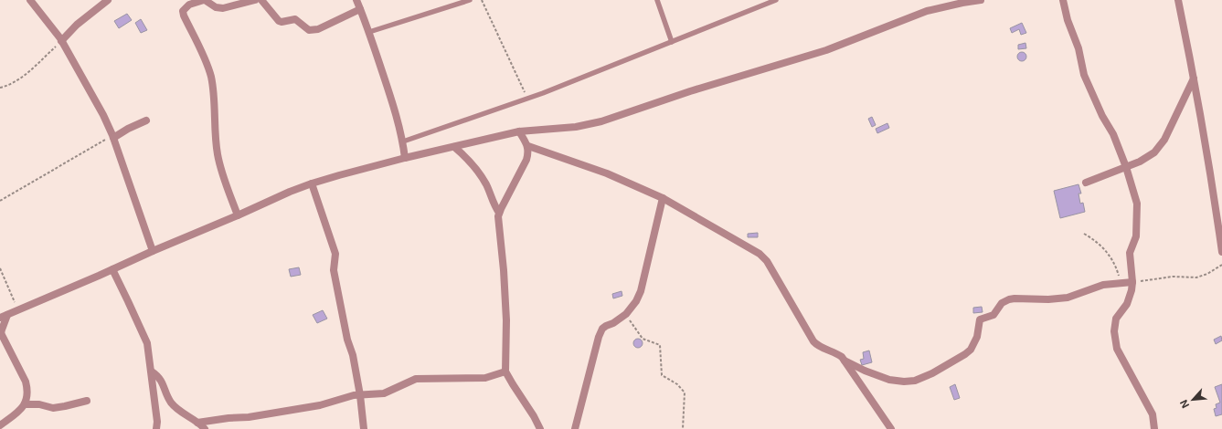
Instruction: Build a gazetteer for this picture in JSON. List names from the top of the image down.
{
  "north": "bottom left"
}
